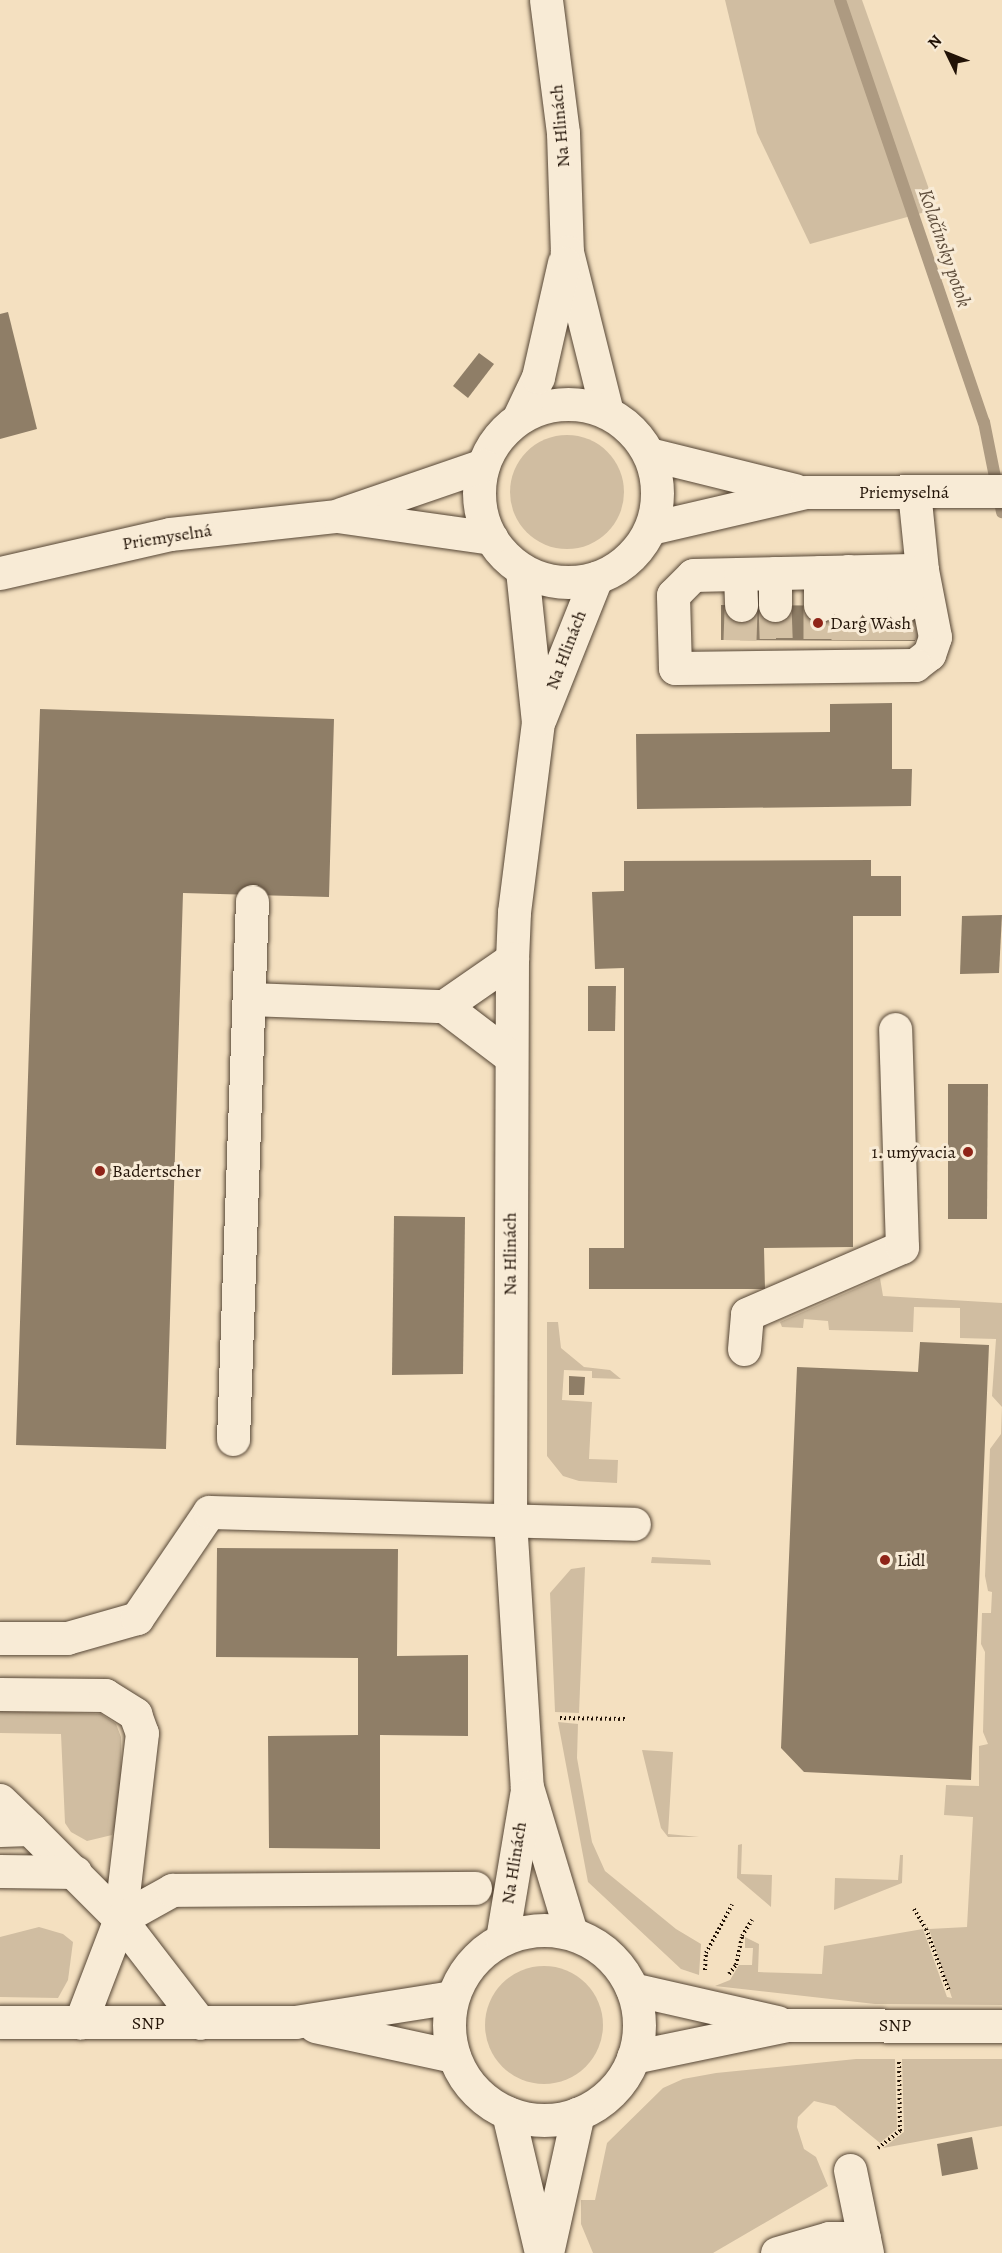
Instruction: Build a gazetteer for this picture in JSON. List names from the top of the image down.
{
  "streets": {
    "street": ["Na Hlinách", "Priemyselná", "SNP"]
  },
  "crossings": [
    ["Na Hlinách", "Priemyselná"],
    ["Na Hlinách", "SNP"]
  ],
  "water": ["Kolačínsky potok"],
  "places": [
    "Darg Wash",
    "1. umývacia",
    "Badertscher",
    "Lidl"
  ],
  "north": "top left"
}
